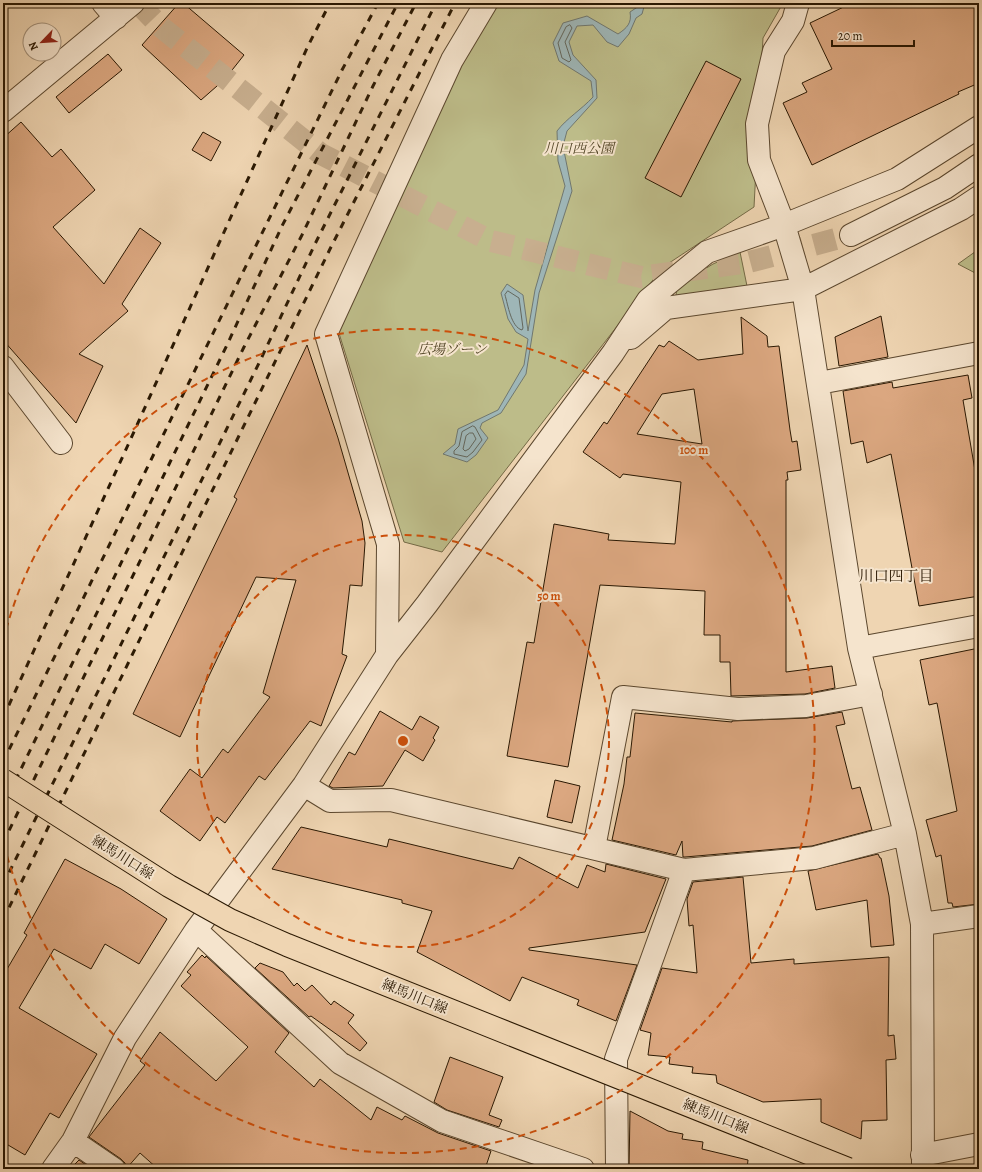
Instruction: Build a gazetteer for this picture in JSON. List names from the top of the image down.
{
  "streets": {
    "main road": ["練馬川口線"]
  },
  "districts": ["川口四丁目"],
  "parks": ["川口西公園", "広場ゾーン"],
  "scale_bar": "20 m",
  "north": "bottom left",
  "rings": ["100 m", "50 m"]
}
